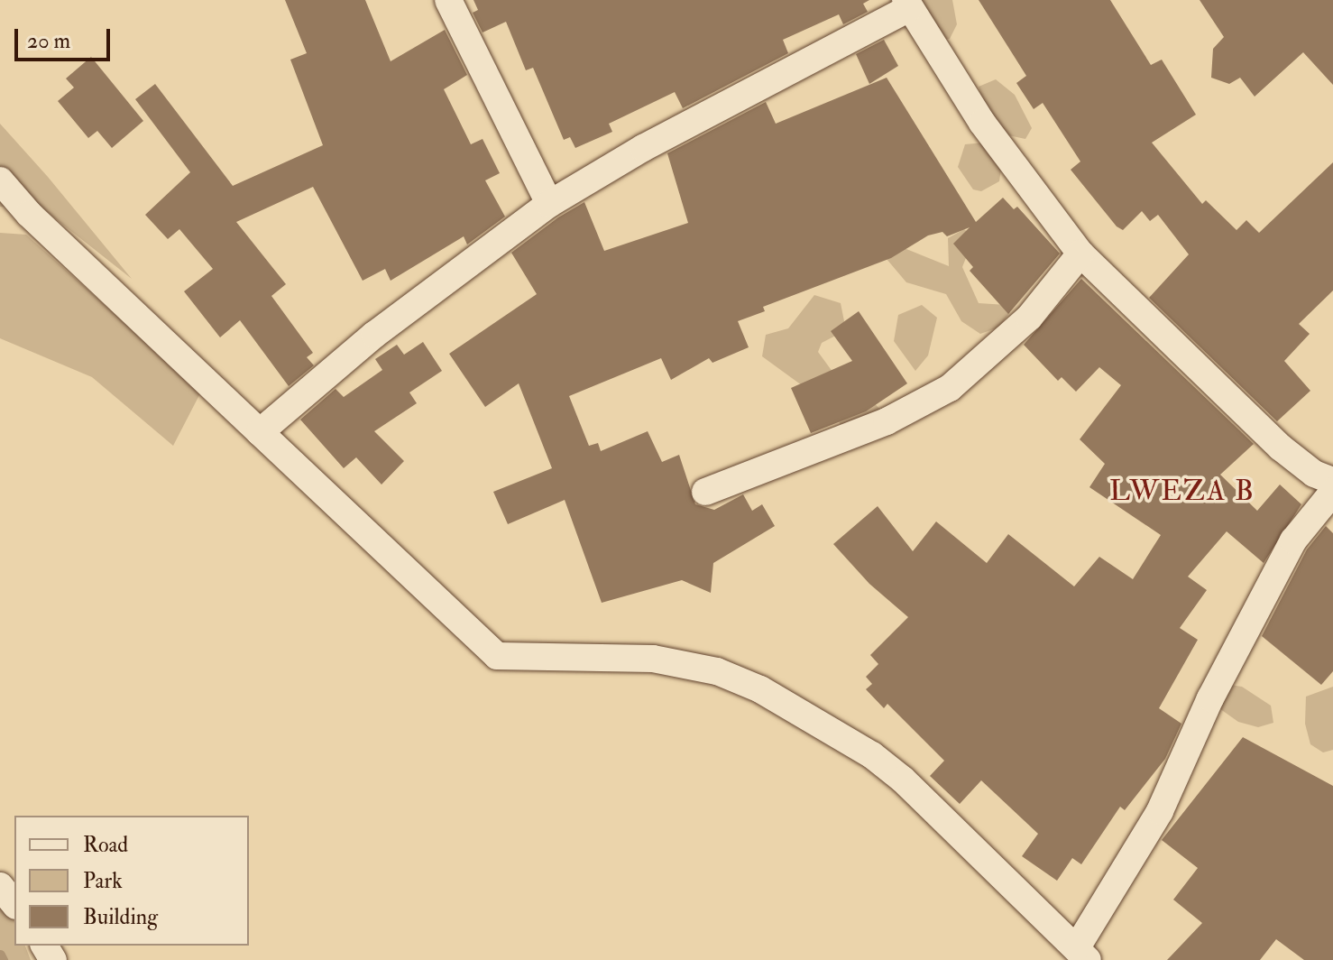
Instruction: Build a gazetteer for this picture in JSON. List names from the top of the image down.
{
  "districts": ["LWEZA B"],
  "legend": ["Road", "Park", "Building"],
  "scale_bar": "20 m"
}
